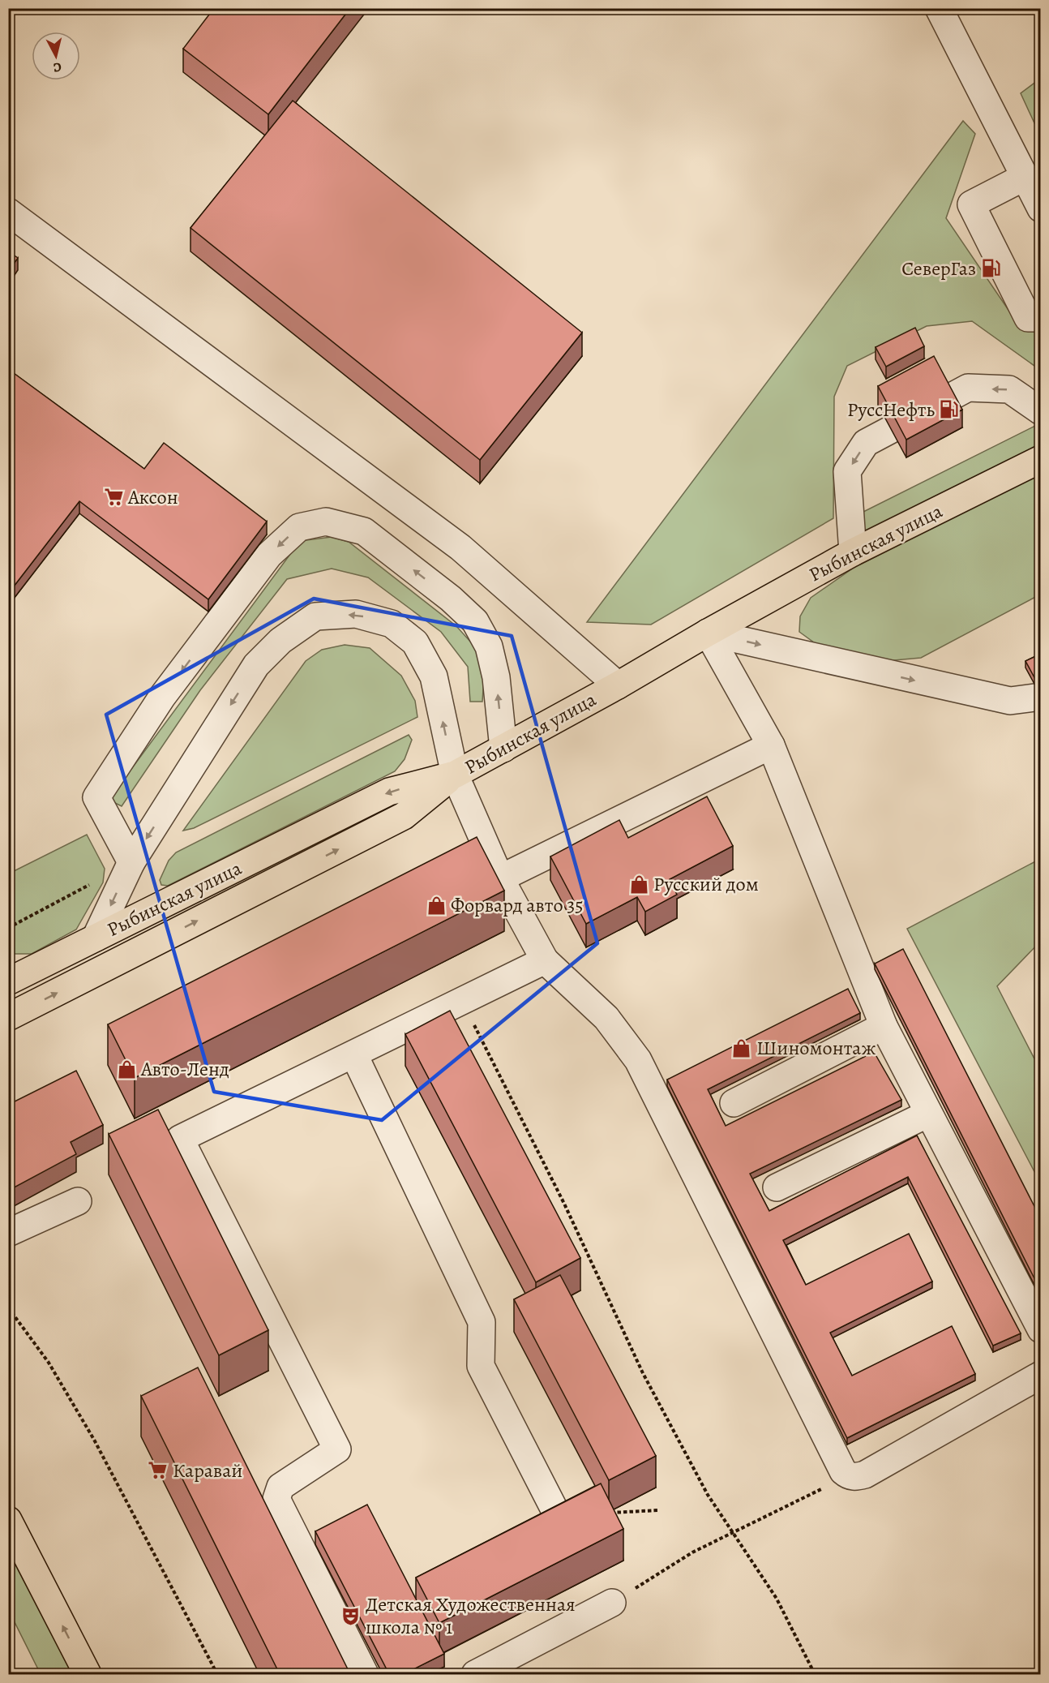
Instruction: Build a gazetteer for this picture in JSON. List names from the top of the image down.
{
  "streets": {
    "main road": ["Рыбинская улица"]
  },
  "places": {
    "fuel station": ["СеверГаз", "РуссНефть"],
    "supermarket": ["Аксон", "Каравай"],
    "shop": [
      "Русский дом",
      "Форвард авто 35",
      "Шиномонтаж",
      "Авто-Ленд"
    ],
    "theatre": ["Детская Художественная школа № 1"]
  },
  "north": "bottom"
}
